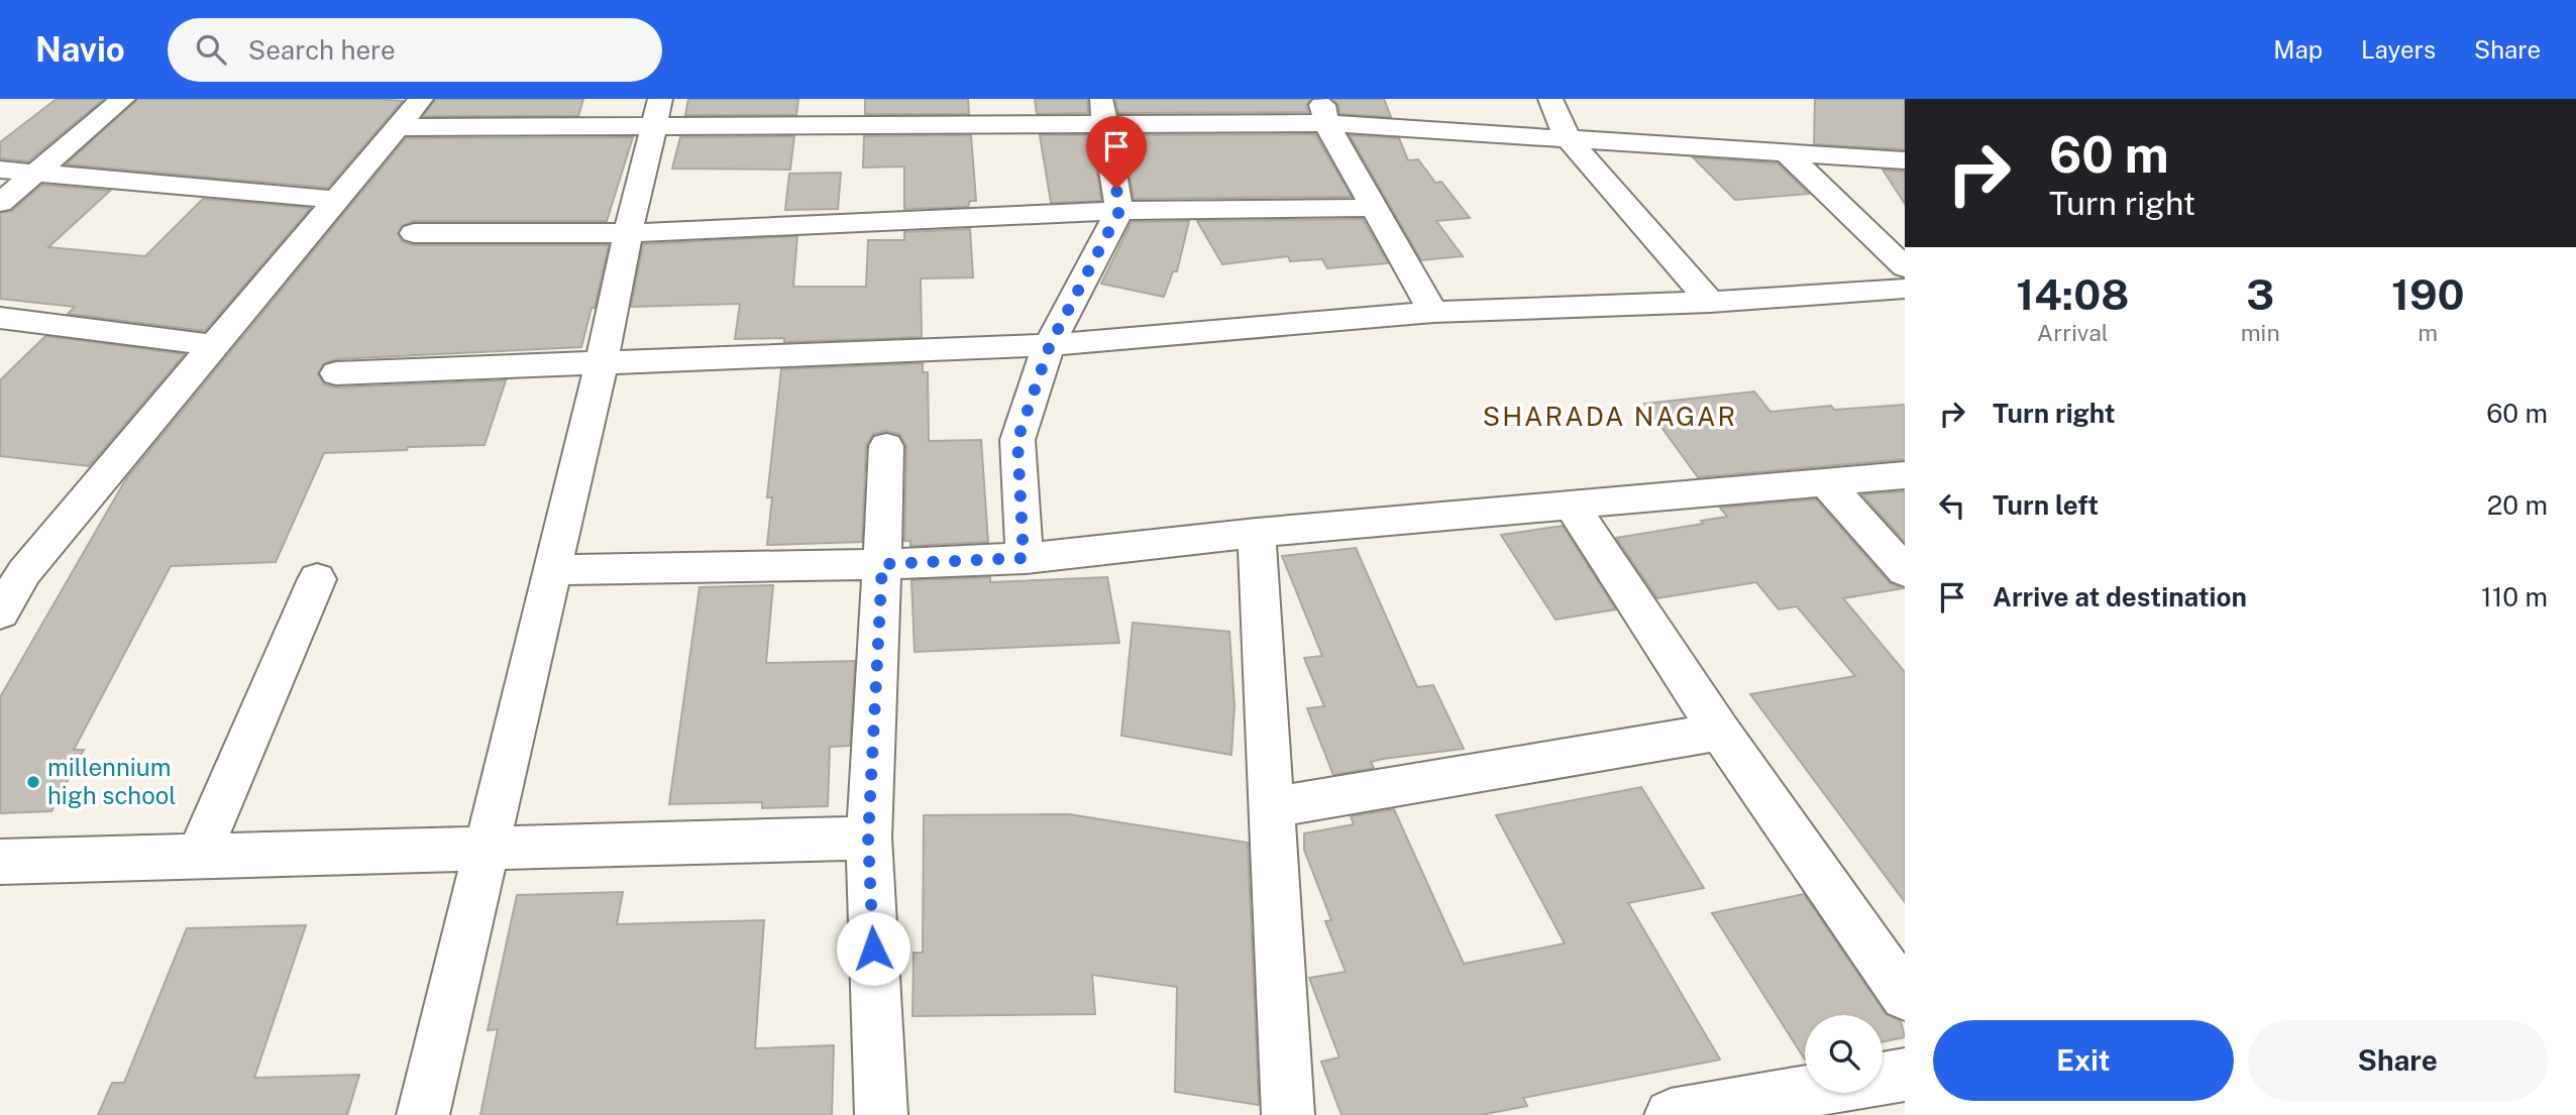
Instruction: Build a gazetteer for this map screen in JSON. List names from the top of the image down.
{
  "districts": ["SHARADA NAGAR"],
  "places": ["millennium high school"],
  "page": {
    "header": "Navio",
    "search": "Search here",
    "nav": ["Map", "Layers", "Share"],
    "turn": ["60 m", "Turn right"],
    "eta": [
      "14:08",
      "Arrival",
      "3",
      "min",
      "190",
      "m"
    ],
    "list": [
      {
        "name": "Turn right",
        "value": "60 m"
      },
      {
        "name": "Turn left",
        "value": "20 m"
      },
      {
        "name": "Arrive at destination",
        "value": "110 m"
      }
    ],
    "buttons": ["Exit", "Share"]
  }
}
